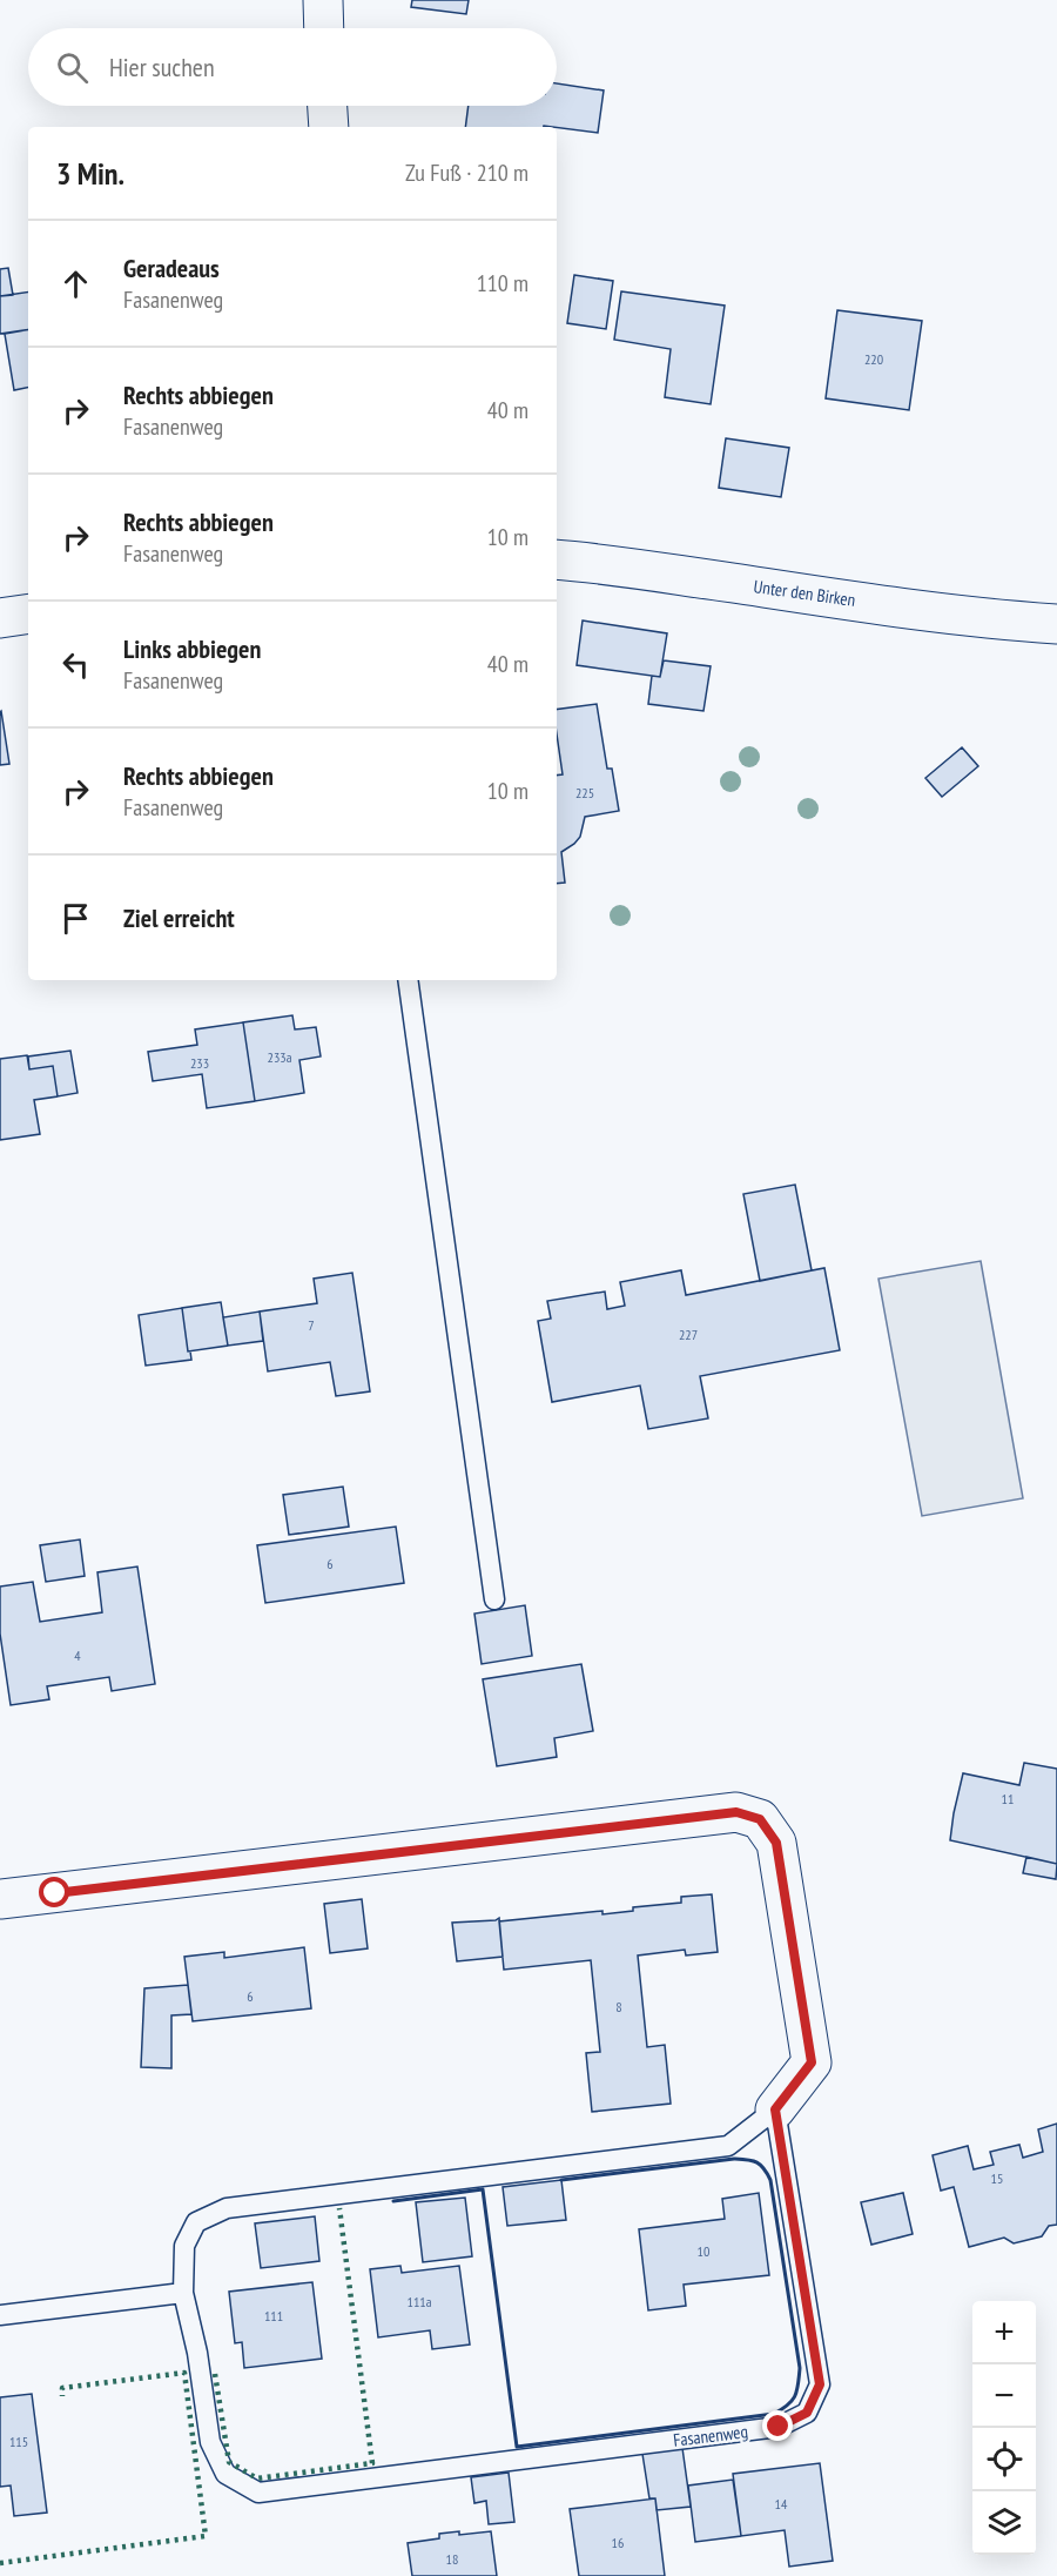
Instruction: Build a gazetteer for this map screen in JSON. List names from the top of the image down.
{
  "streets": {
    "street": ["Unter den Birken"],
    "lane": ["Fasanenweg"]
  },
  "house_numbers": [
    "220",
    "225",
    "233a",
    "233",
    "7",
    "227",
    "6",
    "4",
    "11",
    "6",
    "8",
    "15",
    "10",
    "111a",
    "111",
    "115",
    "14",
    "16",
    "18"
  ],
  "page": {
    "search": "Hier suchen",
    "heading": ["3 Min.", "Zu Fuß · 210 m"],
    "list": [
      ["Geradeaus", "Fasanenweg", "110 m"],
      ["Rechts abbiegen", "Fasanenweg", "40 m"],
      ["Rechts abbiegen", "Fasanenweg", "10 m"],
      ["Links abbiegen", "Fasanenweg", "40 m"],
      ["Rechts abbiegen", "Fasanenweg", "10 m"],
      "Ziel erreicht"
    ],
    "map_buttons": ["+", "−"]
  }
}
